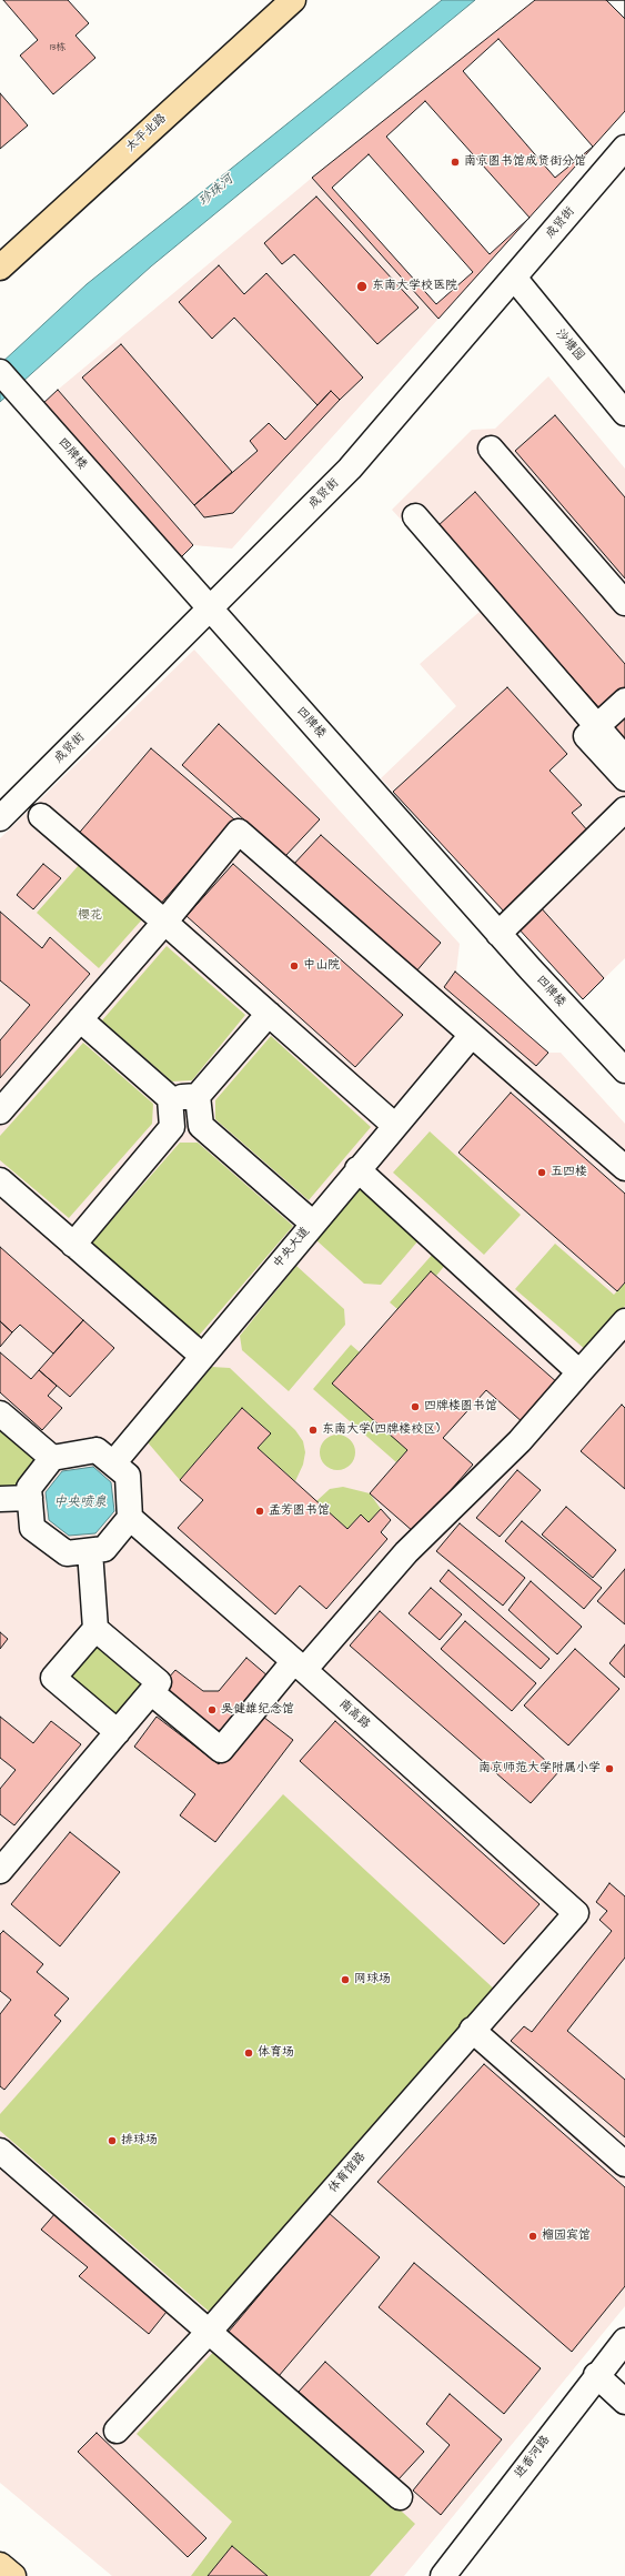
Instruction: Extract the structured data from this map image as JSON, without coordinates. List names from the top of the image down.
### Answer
{
  "streets": {
    "main road": ["太平北路"],
    "street": [
      "成贤街",
      "沙塘园",
      "四牌楼",
      "中央大道",
      "南高路",
      "体育馆路",
      "进香河路"
    ]
  },
  "crossings": [
    ["成贤街", "沙塘园"],
    ["成贤街", "四牌楼"],
    ["中央大道", "南高路"],
    ["南高路", "体育馆路"]
  ],
  "water": ["珍珠河", "中央喷泉"],
  "parks": ["樱花"],
  "places": [
    "南京图书馆成贤街分馆",
    "东南大学校医院",
    "中山院",
    "五四楼",
    "四牌楼图书馆",
    "东南大学(四牌楼校区)",
    "孟芳图书馆",
    "吴健雄纪念馆",
    "南京师范大学附属小学",
    "网球场",
    "体育场",
    "排球场",
    "榴园宾馆"
  ],
  "house_numbers": ["13栋"]
}
